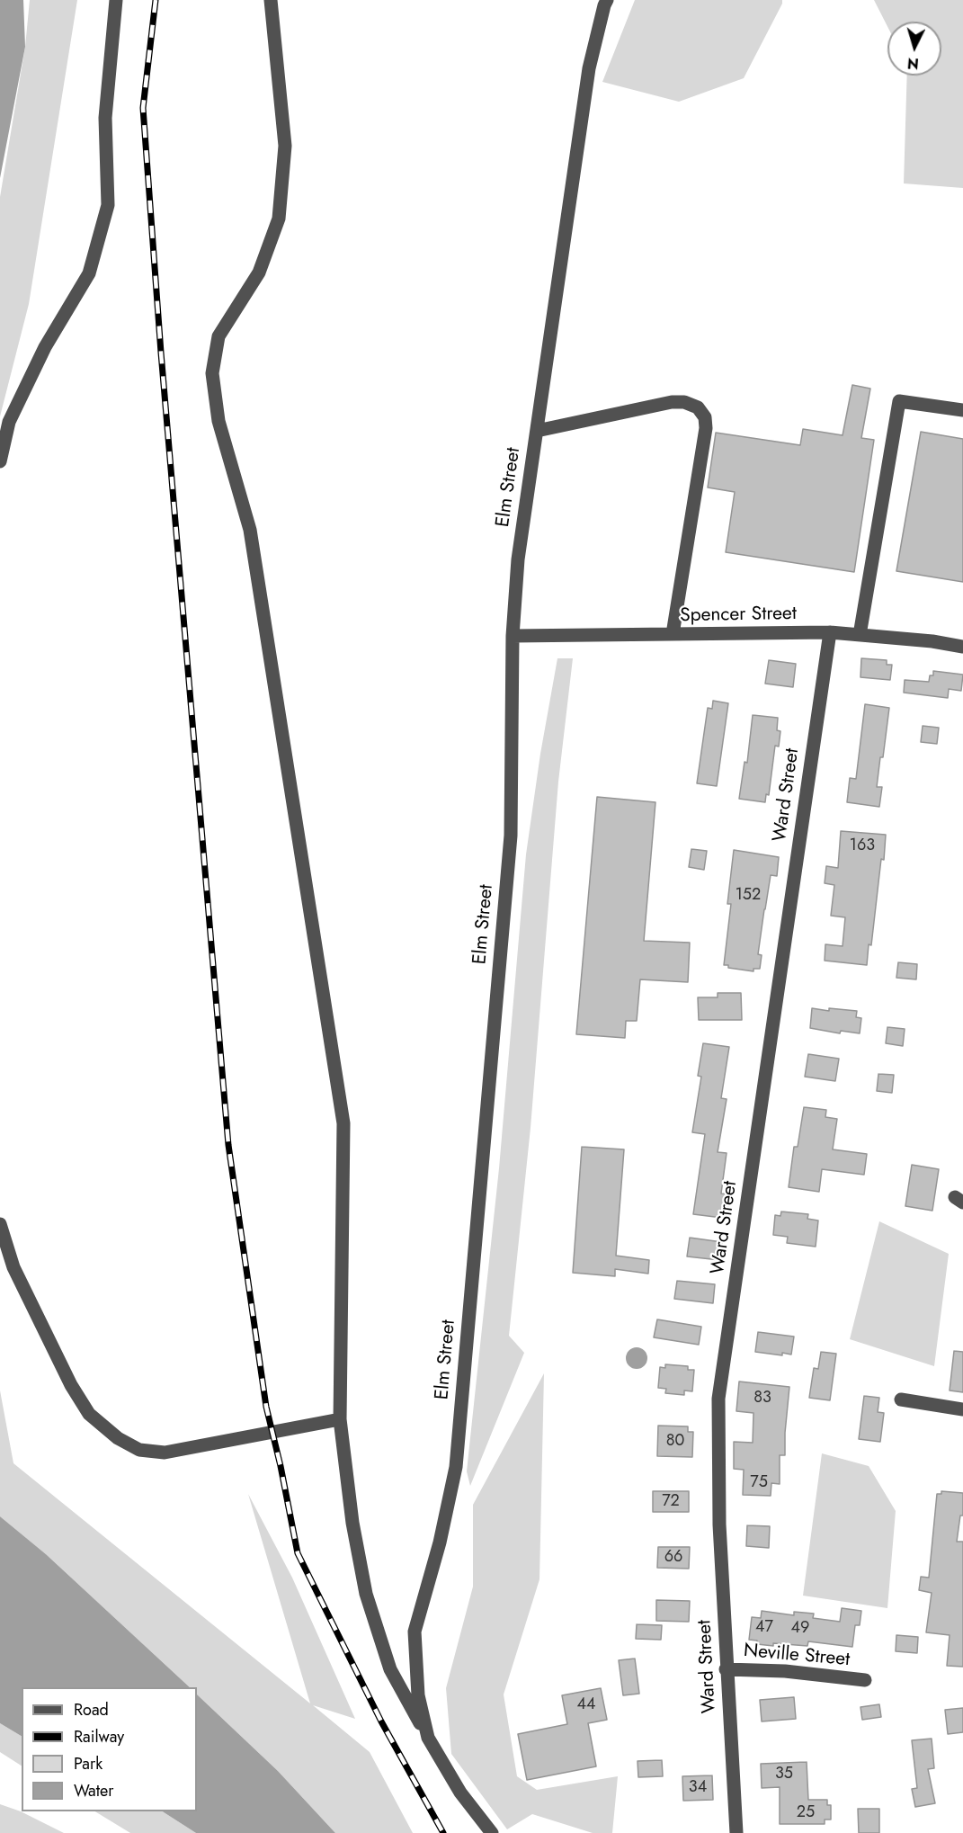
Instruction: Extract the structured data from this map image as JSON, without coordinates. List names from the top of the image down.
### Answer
{
  "streets": {
    "street": [
      "Elm Street",
      "Spencer Street",
      "Ward Street",
      "Neville Street"
    ]
  },
  "crossings": [
    ["Elm Street", "Spencer Street"],
    ["Spencer Street", "Ward Street"],
    ["Ward Street", "Neville Street"]
  ],
  "house_numbers": [
    "163",
    "152",
    "83",
    "80",
    "75",
    "72",
    "66",
    "47",
    "49",
    "44",
    "35",
    "34",
    "25"
  ],
  "legend": [
    "Road",
    "Railway",
    "Park",
    "Water"
  ],
  "north": "bottom"
}
